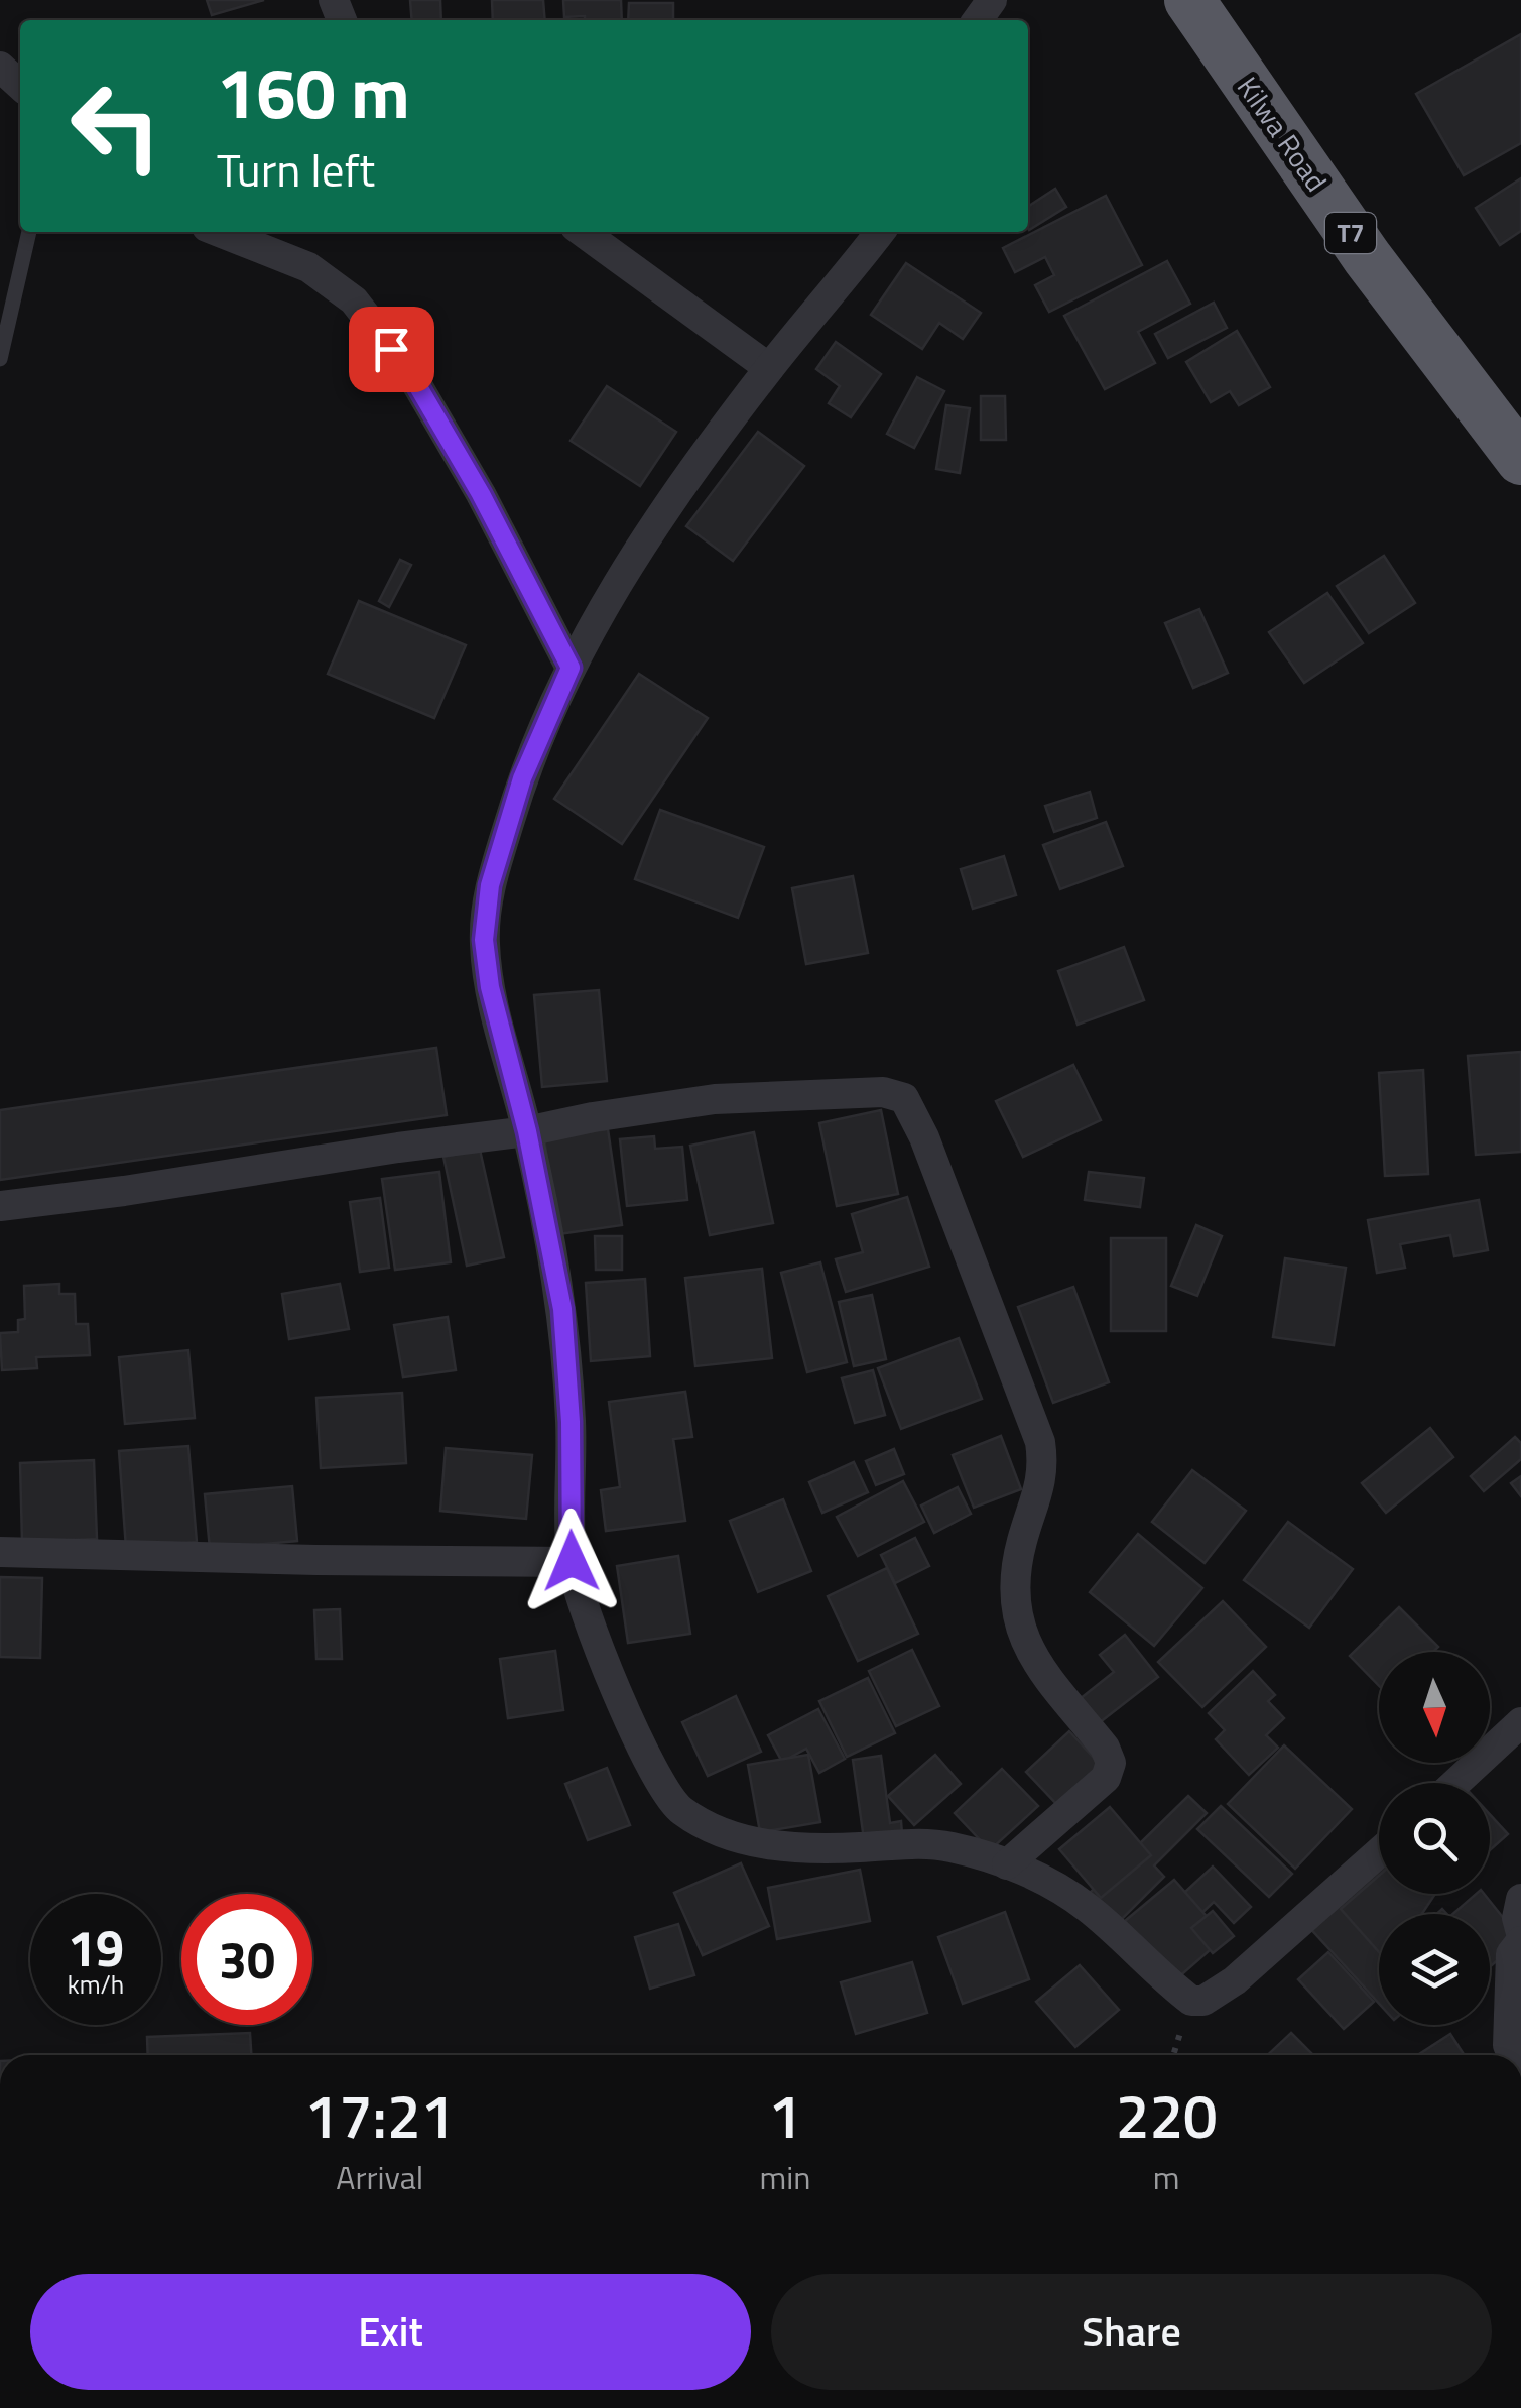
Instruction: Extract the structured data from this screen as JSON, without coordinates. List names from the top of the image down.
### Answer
{
  "streets": {
    "highway": ["Kilwa Road", "T7"]
  },
  "north": "bottom",
  "page": {
    "turn": ["160 m", "Turn left"],
    "speed": "19 km/h",
    "limit": "30",
    "eta": [
      "17:21",
      "Arrival",
      "1",
      "min",
      "220",
      "m"
    ],
    "buttons": ["Exit", "Share"]
  }
}
